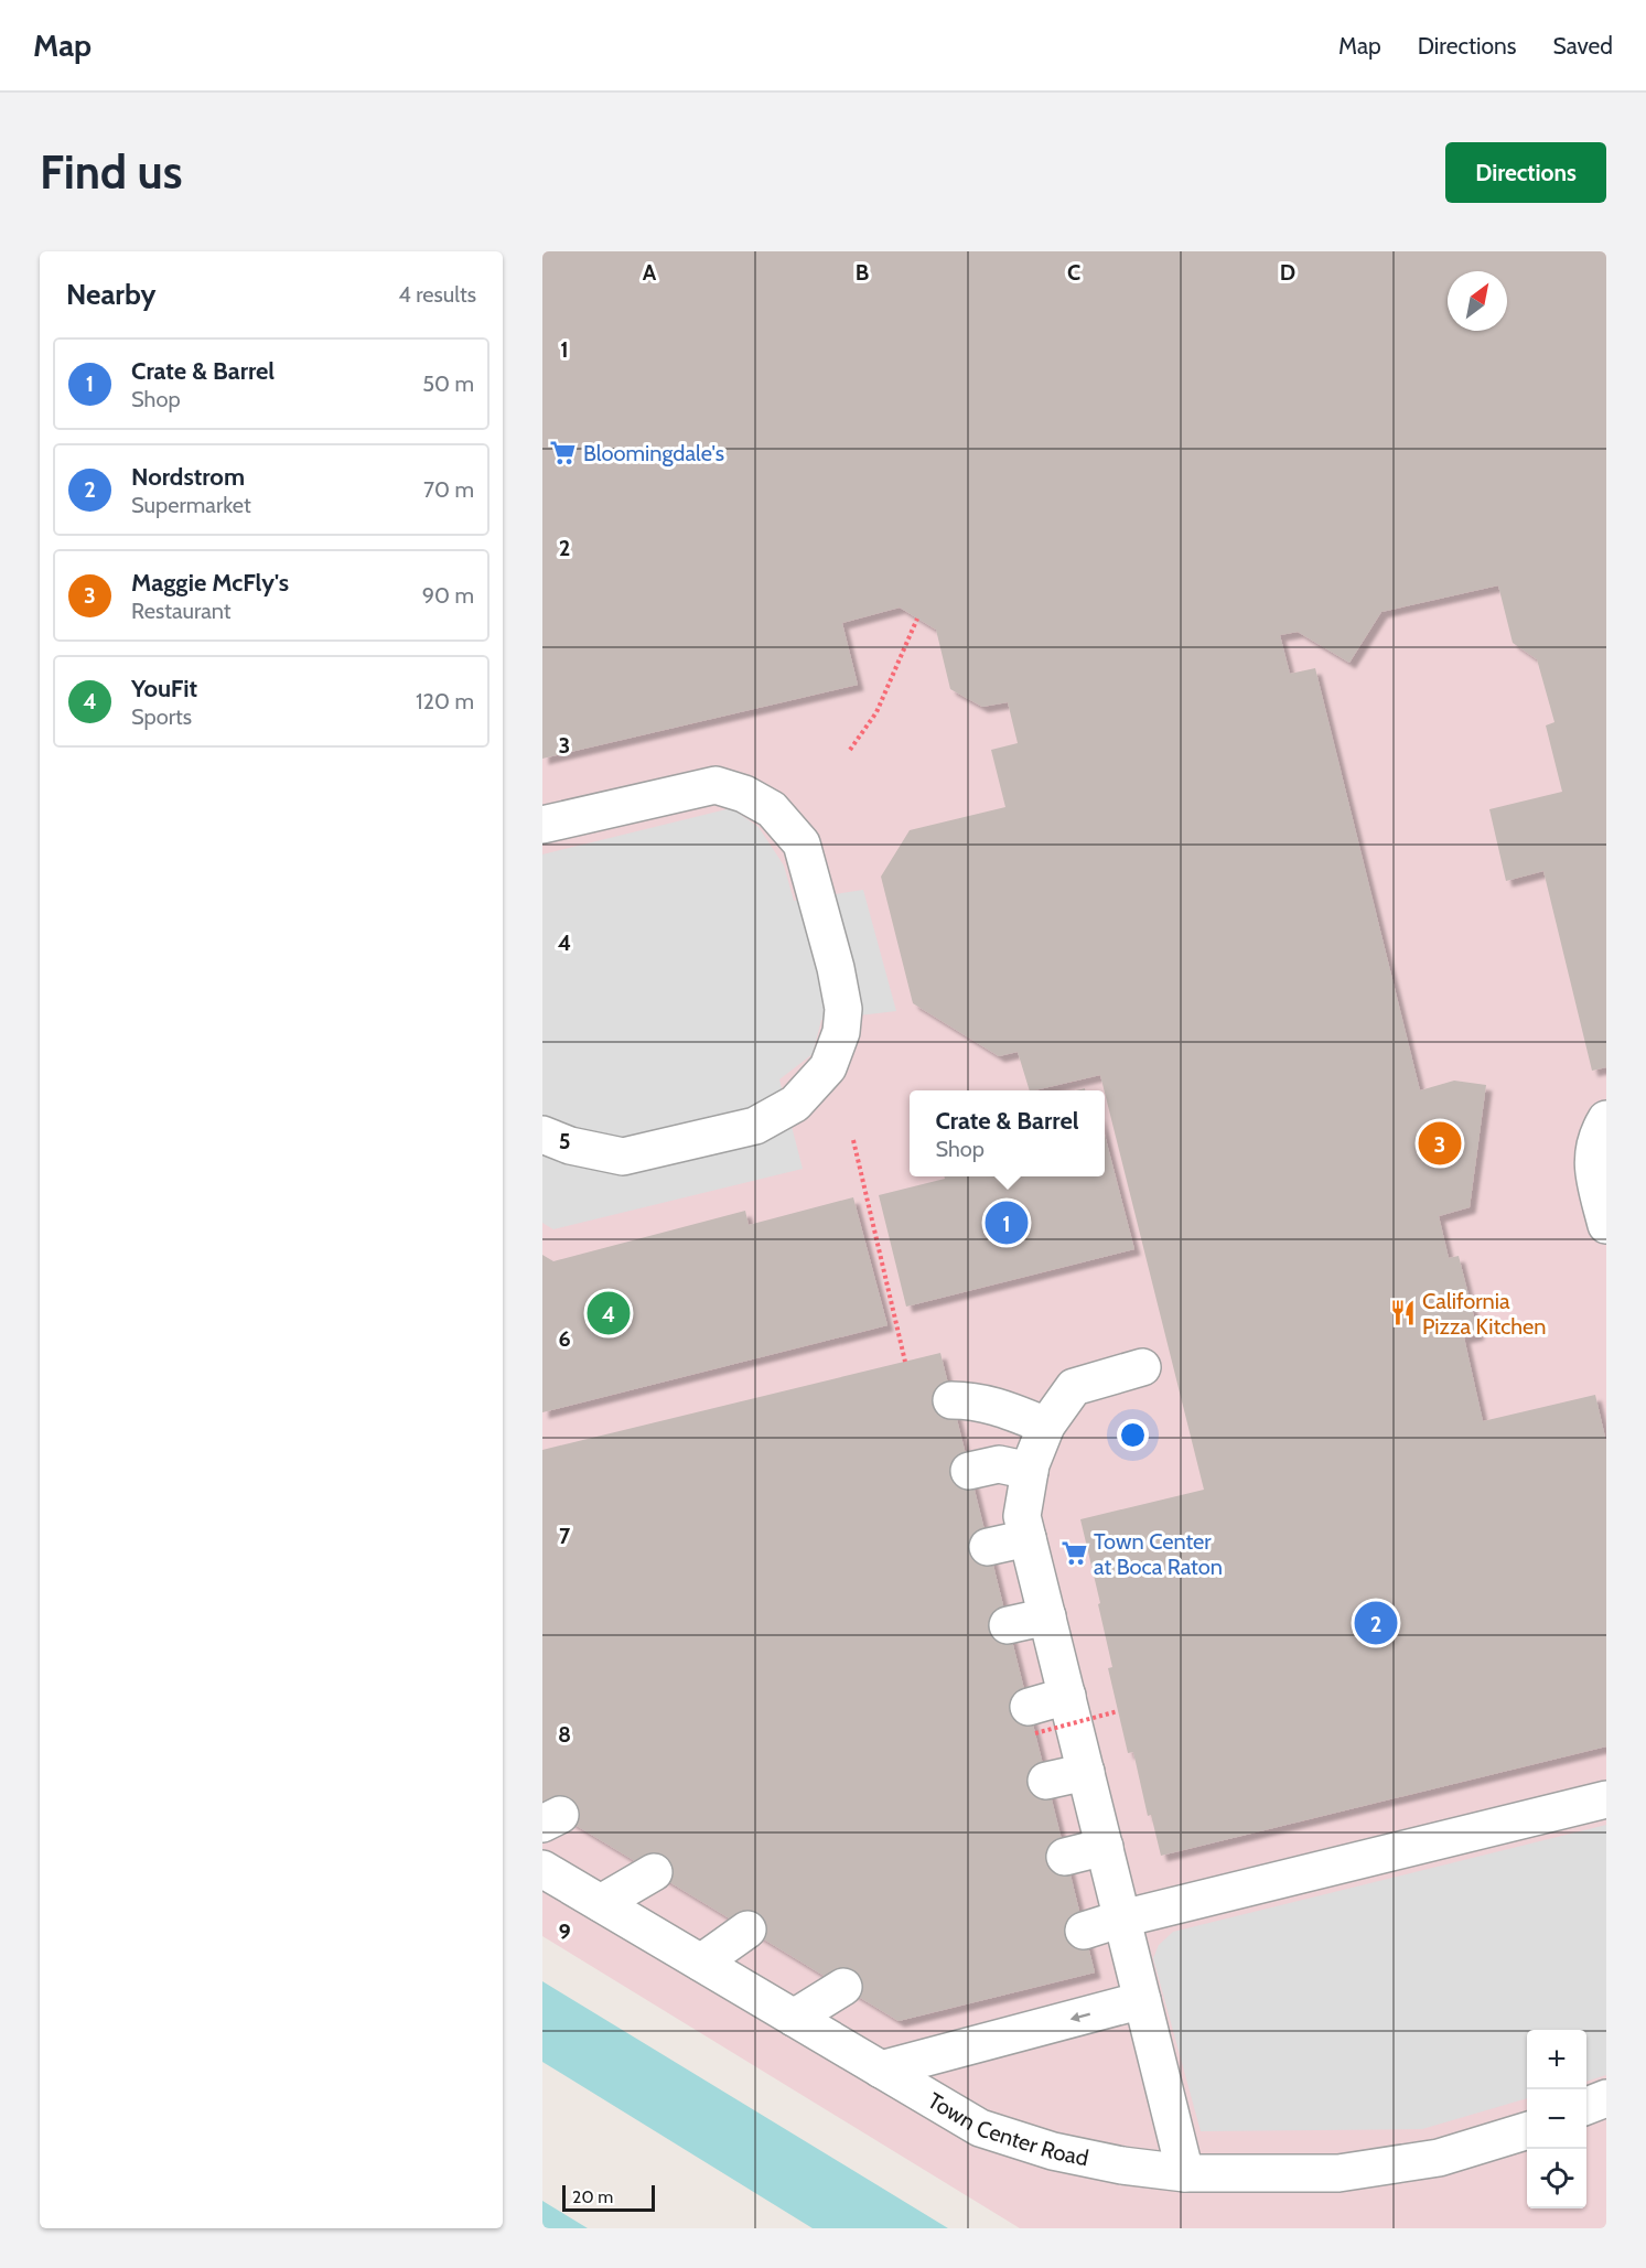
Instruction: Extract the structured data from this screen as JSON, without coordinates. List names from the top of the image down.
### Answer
{
  "streets": {
    "street": ["Town Center Road"]
  },
  "places": {
    "supermarket": ["Bloomingdale's", "Town Center at Boca Raton"],
    "restaurant": ["California Pizza Kitchen"]
  },
  "scale_bar": "20 m",
  "north": "top right",
  "page": {
    "header": "Map",
    "nav": ["Map", "Directions", "Saved"],
    "buttons": "Directions",
    "title": "Find us",
    "heading": ["Nearby", "4 results"],
    "list": [
      {
        "mark": "1",
        "name": "Crate & Barrel",
        "note": "Shop",
        "value": "50 m"
      },
      {
        "mark": "2",
        "name": "Nordstrom",
        "note": "Supermarket",
        "value": "70 m"
      },
      {
        "mark": "3",
        "name": "Maggie McFly's",
        "note": "Restaurant",
        "value": "90 m"
      },
      {
        "mark": "4",
        "name": "YouFit",
        "note": "Sports",
        "value": "120 m"
      }
    ],
    "popup": ["Crate & Barrel", "Shop"],
    "pins": [
      "3",
      "1",
      "4",
      "2"
    ],
    "map_buttons": ["+", "−"],
    "scale": "20 m"
  },
  "grid": {
    "columns": [
      "A",
      "B",
      "C",
      "D"
    ],
    "rows": [
      "1",
      "2",
      "3",
      "4",
      "5",
      "6",
      "7",
      "8",
      "9"
    ]
  }
}
